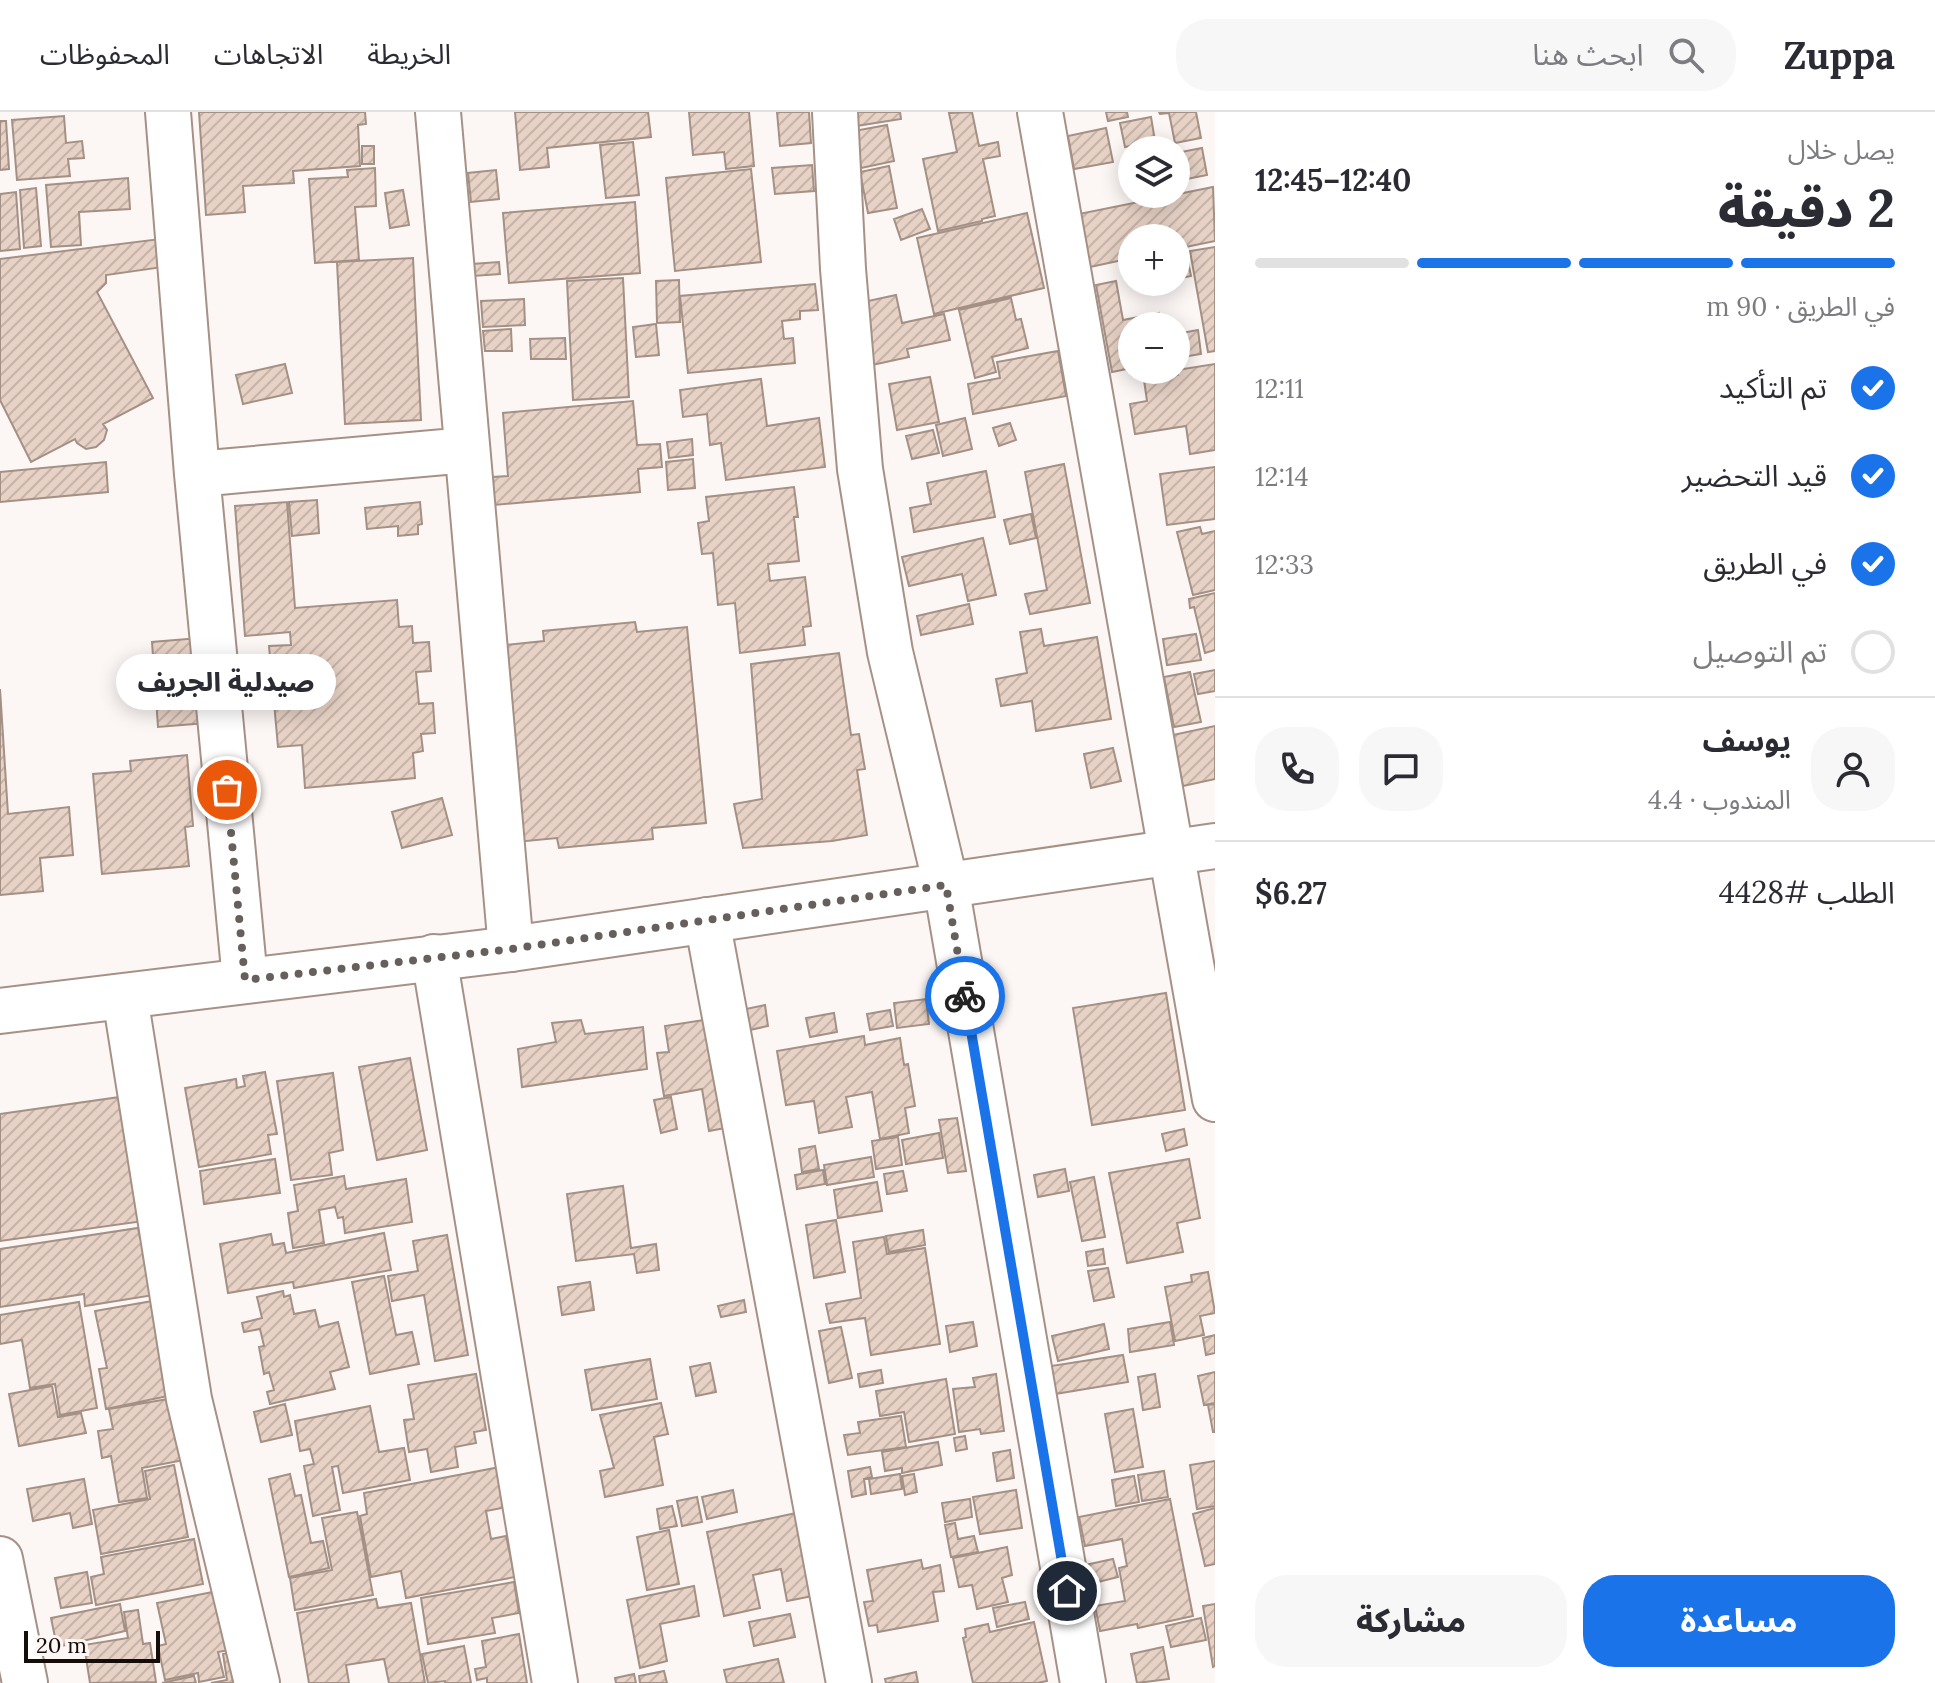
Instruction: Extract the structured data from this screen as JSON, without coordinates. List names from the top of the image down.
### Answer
{
  "places": ["صيدلية الجريف"],
  "scale_bar": "20 m",
  "page": {
    "header": "Zuppa",
    "search": "ابحث هنا",
    "nav": ["الخريطة", "الاتجاهات", "المحفوظات"],
    "heading": ["2 دقيقة", "يصل خلال", "12:40–12:45"],
    "panel": [
      "يوسف",
      "المندوب · 4.4",
      "الطلب #4428",
      "$6.27"
    ],
    "map_buttons": ["+", "−"],
    "bar": "في الطريق · 90 m",
    "list": [
      ["تم التأكيد", "12:11"],
      ["قيد التحضير", "12:14"],
      ["في الطريق", "12:33"],
      "تم التوصيل"
    ],
    "bubble": "صيدلية الجريف",
    "buttons": ["مساعدة", "مشاركة"],
    "scale": "20 m"
  }
}
